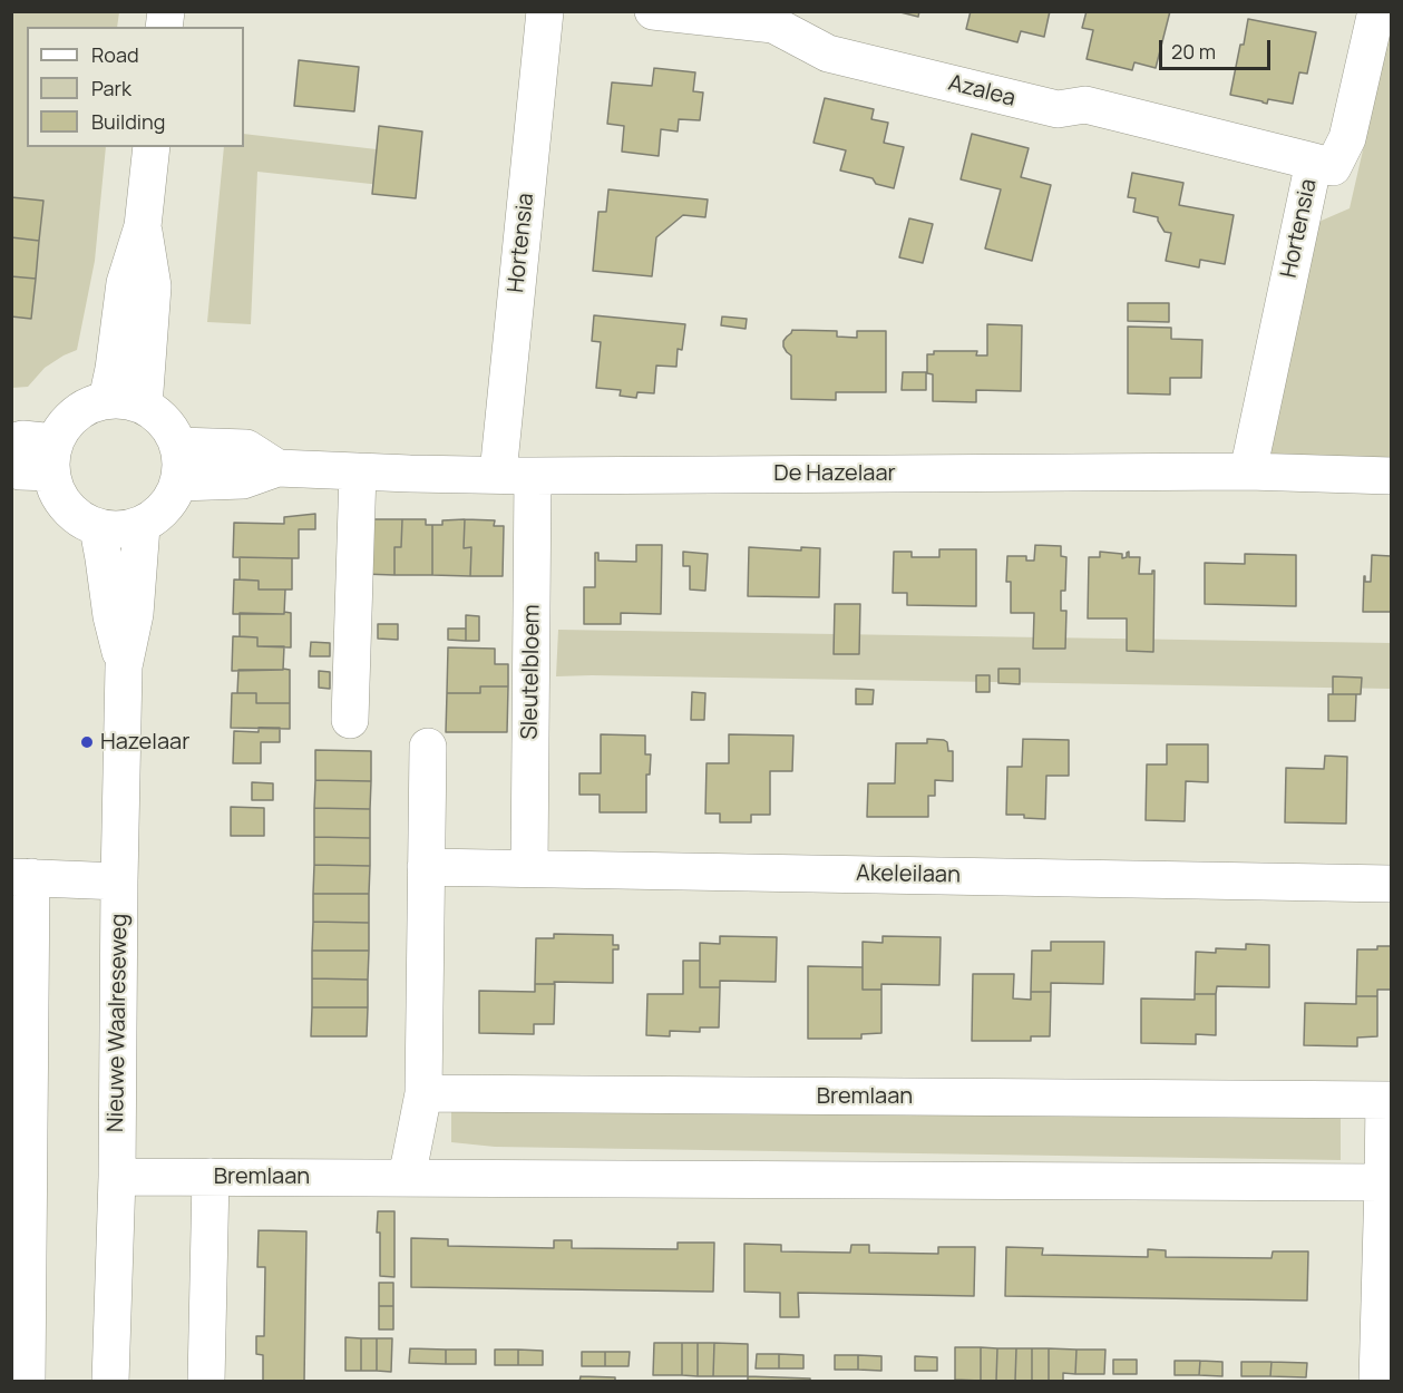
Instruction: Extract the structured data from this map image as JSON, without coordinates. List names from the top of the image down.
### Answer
{
  "streets": {
    "street": [
      "Azalea",
      "Hortensia",
      "De Hazelaar",
      "Sleutelbloem",
      "Akeleilaan",
      "Nieuwe Waalreseweg",
      "Bremlaan"
    ]
  },
  "crossings": [
    ["Azalea", "Hortensia"],
    ["Hortensia", "De Hazelaar"],
    ["Hortensia", "Sleutelbloem"],
    ["De Hazelaar", "Sleutelbloem"],
    ["De Hazelaar", "Nieuwe Waalreseweg"],
    ["Sleutelbloem", "Akeleilaan"],
    ["Nieuwe Waalreseweg", "Bremlaan"]
  ],
  "places": ["Hazelaar"],
  "legend": ["Road", "Park", "Building"],
  "scale_bar": "20 m"
}
